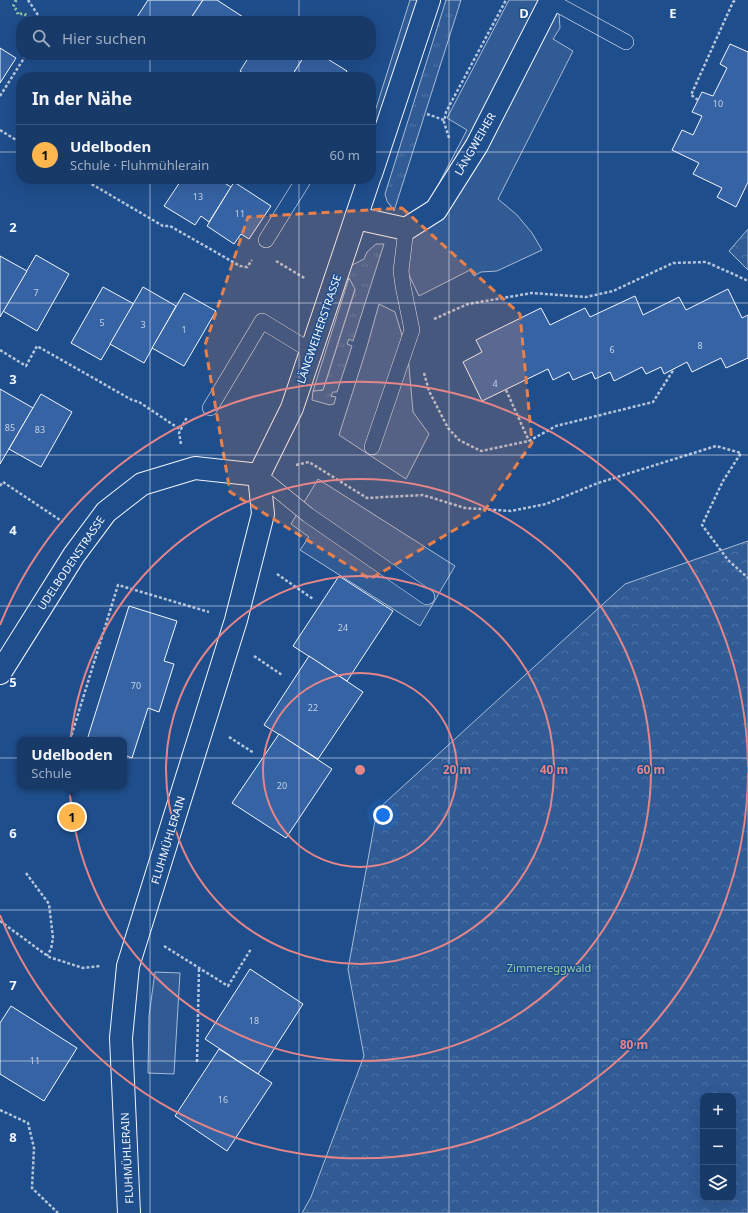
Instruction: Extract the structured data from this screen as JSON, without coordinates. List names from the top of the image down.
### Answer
{
  "streets": {
    "street": [
      "LÄNGWEIHER",
      "LÄNGWEIHERSTRASSE",
      "UDELBODENSTRASSE",
      "FLUHMÜHLERAIN"
    ]
  },
  "crossings": [
    ["LÄNGWEIHERSTRASSE", "UDELBODENSTRASSE"],
    ["LÄNGWEIHERSTRASSE", "FLUHMÜHLERAIN"],
    ["UDELBODENSTRASSE", "FLUHMÜHLERAIN"]
  ],
  "parks": ["Zimmereggwald"],
  "house_numbers": [
    "10",
    "13",
    "11",
    "7",
    "5",
    "3",
    "1",
    "8",
    "6",
    "4",
    "85",
    "83",
    "24",
    "70",
    "22",
    "20",
    "18",
    "11",
    "16"
  ],
  "page": {
    "search": "Hier suchen",
    "heading": "In der Nähe",
    "list": [
      {
        "mark": "1",
        "name": "Udelboden",
        "note": "Schule · Fluhmühlerain",
        "value": "60 m"
      }
    ],
    "popup": ["Udelboden", "Schule"],
    "pins": "1",
    "map_buttons": ["+", "−"]
  },
  "grid": {
    "columns": ["D", "E"],
    "rows": [
      "2",
      "3",
      "4",
      "5",
      "6",
      "7",
      "8"
    ]
  },
  "rings": [
    "20 m",
    "40 m",
    "60 m",
    "80 m"
  ]
}
